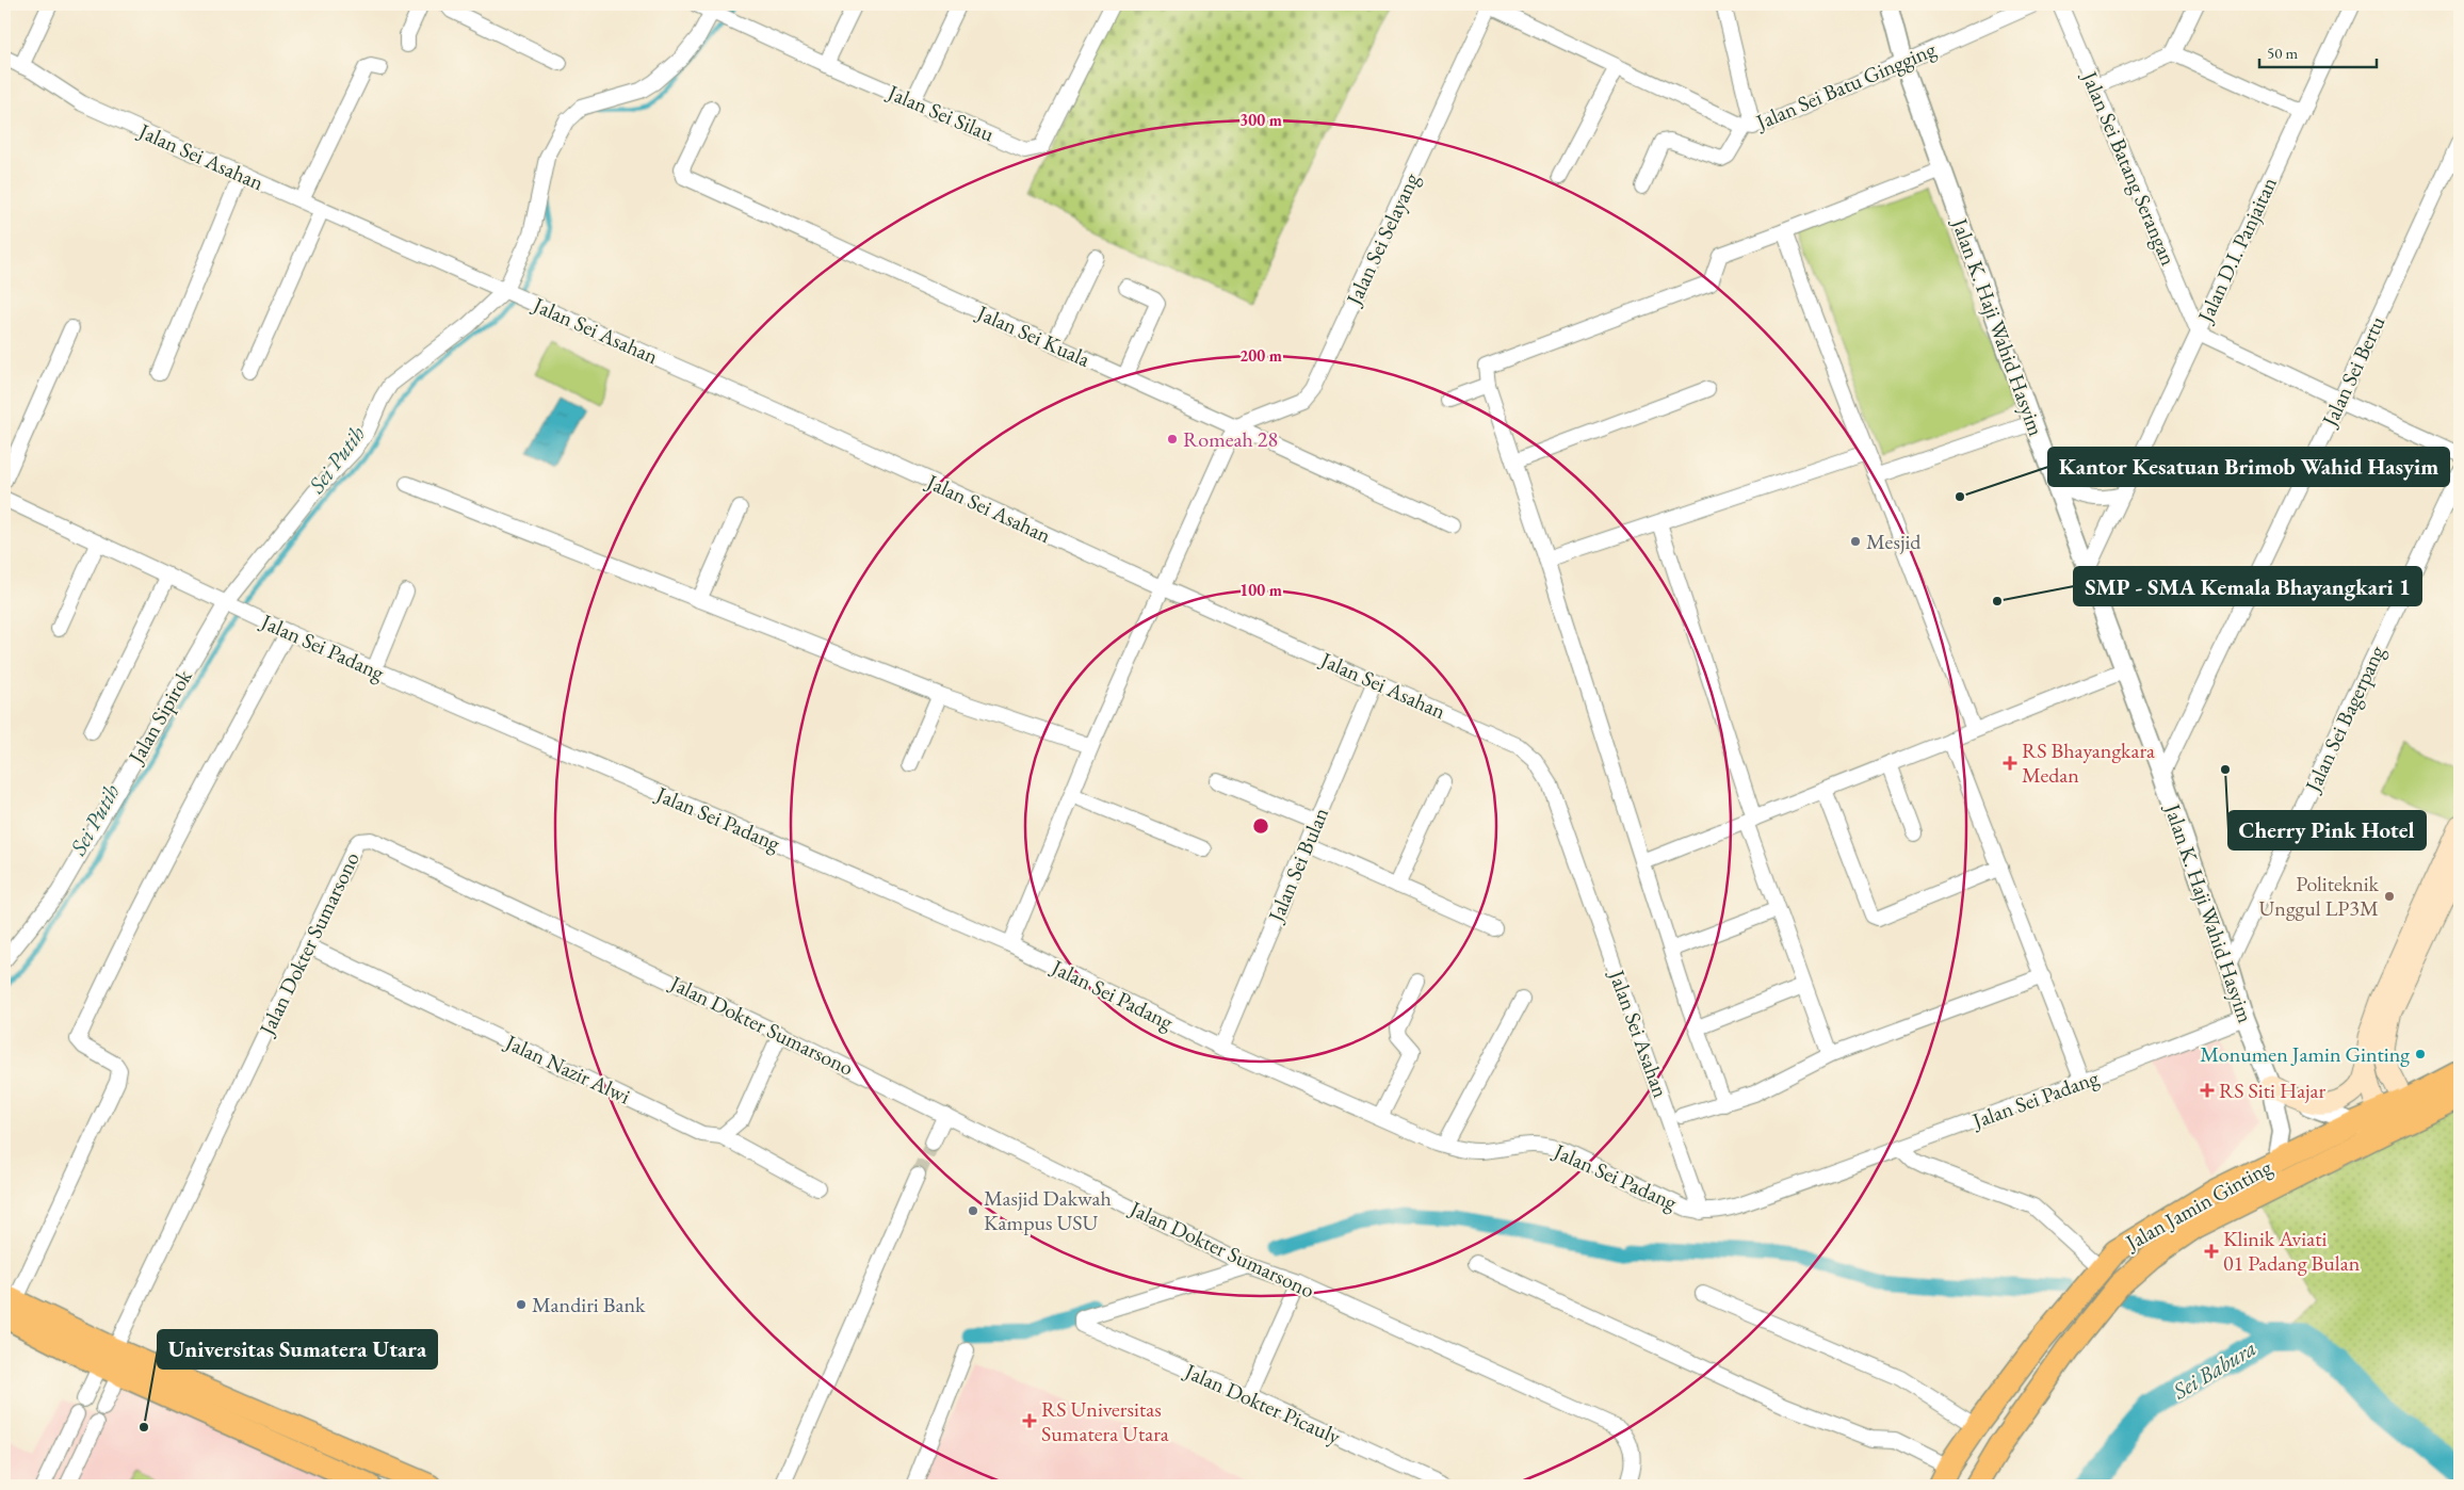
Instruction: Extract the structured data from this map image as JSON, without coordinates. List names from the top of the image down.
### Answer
{
  "streets": {
    "main road": ["Jalan Jamin Ginting"],
    "street": [
      "Jalan Sei Batu Gingging",
      "Jalan Sei Silau",
      "Jalan Sei Asahan",
      "Jalan Sei Batang Serangan",
      "Jalan Sei Selayang",
      "Jalan D.I. Panjaitan",
      "Jalan K. Haji Wahid Hasyim",
      "Jalan Sei Kuala",
      "Jalan Sei Bertu",
      "Jalan Sei Padang",
      "Jalan Sipirok",
      "Jalan Sei Bagerpang",
      "Jalan Sei Bulan",
      "Jalan Dokter Sumarsono",
      "Jalan Nazir Alwi",
      "Jalan Dokter Picauly"
    ]
  },
  "crossings": [
    ["Jalan Sei Batu Gingging", "Jalan Sei Selayang"],
    ["Jalan Sei Batu Gingging", "Jalan K. Haji Wahid Hasyim"],
    ["Jalan Sei Asahan", "Jalan Sei Padang"],
    ["Jalan Sei Asahan", "Jalan Sipirok"],
    ["Jalan Sei Asahan", "Jalan Sei Bulan"],
    ["Jalan Sei Batang Serangan", "Jalan D.I. Panjaitan"],
    ["Jalan Sei Selayang", "Jalan Sei Kuala"],
    ["Jalan D.I. Panjaitan", "Jalan K. Haji Wahid Hasyim"],
    ["Jalan K. Haji Wahid Hasyim", "Jalan Sei Bertu"],
    ["Jalan K. Haji Wahid Hasyim", "Jalan Sei Padang"],
    ["Jalan K. Haji Wahid Hasyim", "Jalan Sei Bagerpang"],
    ["Jalan K. Haji Wahid Hasyim", "Jalan Jamin Ginting"],
    ["Jalan Sei Padang", "Jalan Sipirok"],
    ["Jalan Sei Padang", "Jalan Sei Bulan"],
    ["Jalan Dokter Sumarsono", "Jalan Nazir Alwi"],
    ["Jalan Dokter Sumarsono", "Jalan Dokter Picauly"]
  ],
  "water": ["Sei Putih", "Sei Babura"],
  "places": {
    "other": [
      "Romeah 28",
      "Kantor Kesatuan Brimob Wahid Hasyim",
      "Mesjid",
      "SMP - SMA Kemala Bhayangkari 1",
      "Cherry Pink Hotel",
      "Politeknik Unggul LP3M",
      "Monumen Jamin Ginting",
      "Masjid Dakwah Kampus USU",
      "Mandiri Bank",
      "Universitas Sumatera Utara"
    ],
    "health": [
      "RS Bhayangkara Medan",
      "RS Siti Hajar",
      "Klinik Aviati 01 Padang Bulan",
      "RS Universitas Sumatera Utara"
    ]
  },
  "scale_bar": "50 m",
  "rings": ["300 m", "200 m", "100 m"]
}
